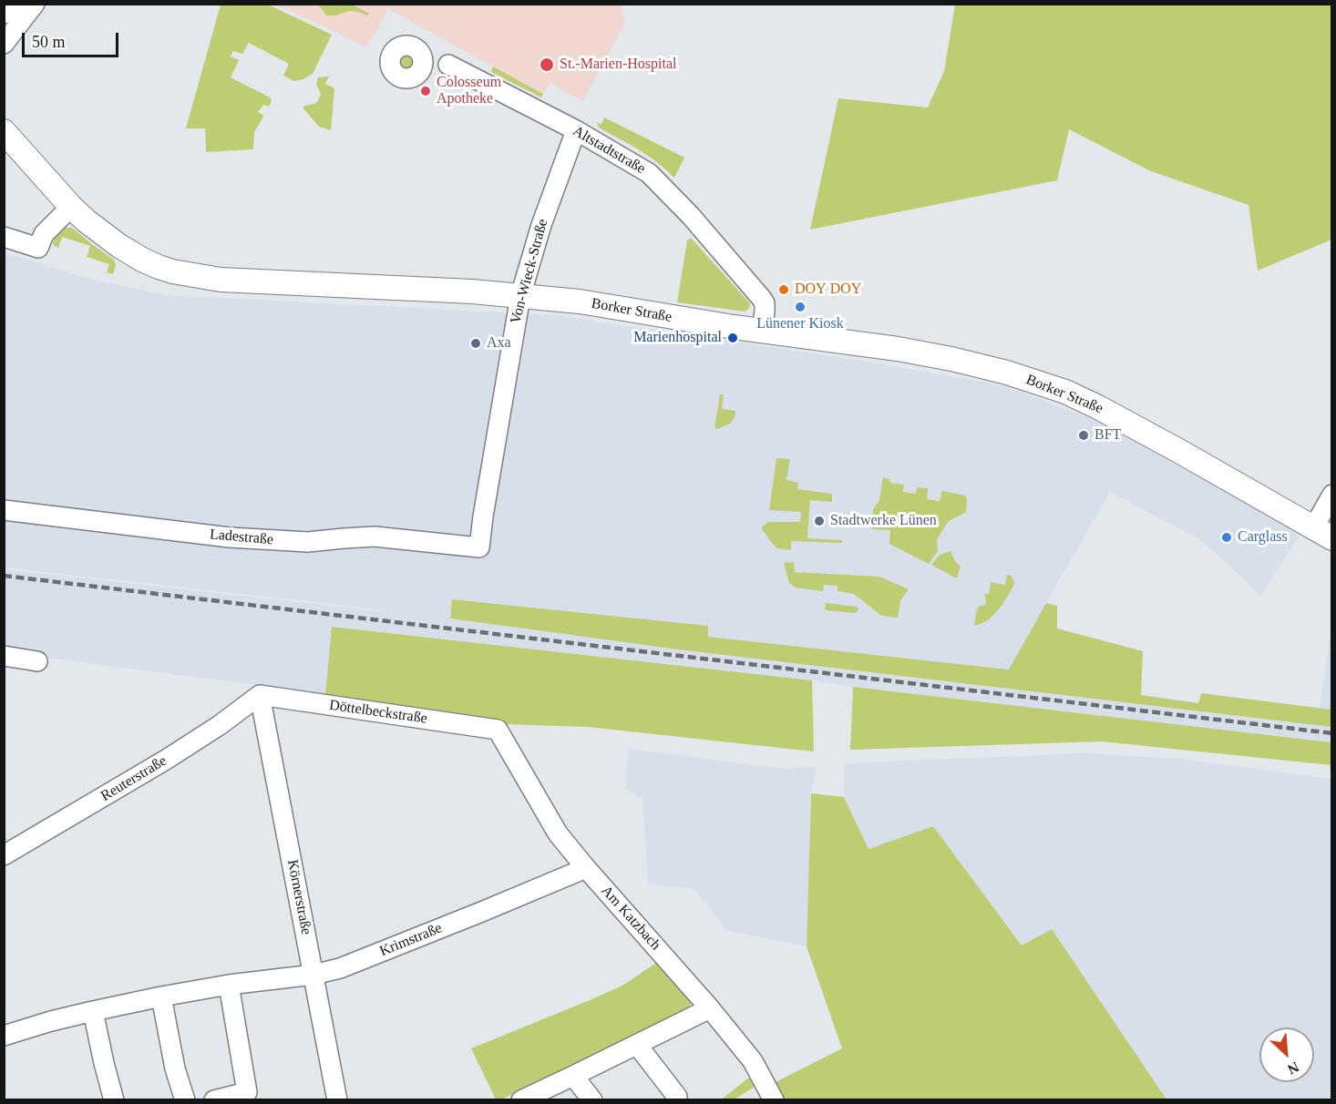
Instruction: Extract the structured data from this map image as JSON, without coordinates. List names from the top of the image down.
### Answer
{
  "streets": {
    "main road": ["Borker Straße"],
    "street": [
      "Altstadtstraße",
      "Von-Wieck-Straße",
      "Ladestraße",
      "Döttelbeckstraße",
      "Reuterstraße",
      "Körnerstraße",
      "Am Katzbach",
      "Krimstraße"
    ]
  },
  "crossings": [
    ["Altstadtstraße", "Von-Wieck-Straße"],
    ["Altstadtstraße", "Borker Straße"],
    ["Von-Wieck-Straße", "Borker Straße"],
    ["Von-Wieck-Straße", "Ladestraße"],
    ["Döttelbeckstraße", "Reuterstraße"],
    ["Döttelbeckstraße", "Körnerstraße"],
    ["Döttelbeckstraße", "Am Katzbach"],
    ["Reuterstraße", "Körnerstraße"],
    ["Körnerstraße", "Krimstraße"],
    ["Am Katzbach", "Krimstraße"]
  ],
  "places": [
    "St.-Marien-Hospital",
    "Colosseum Apotheke",
    "DOY DOY",
    "Lünener Kiosk",
    "Marienhospital",
    "Axa",
    "BFT",
    "Stadtwerke Lünen",
    "Carglass"
  ],
  "scale_bar": "50 m",
  "north": "bottom right"
}
